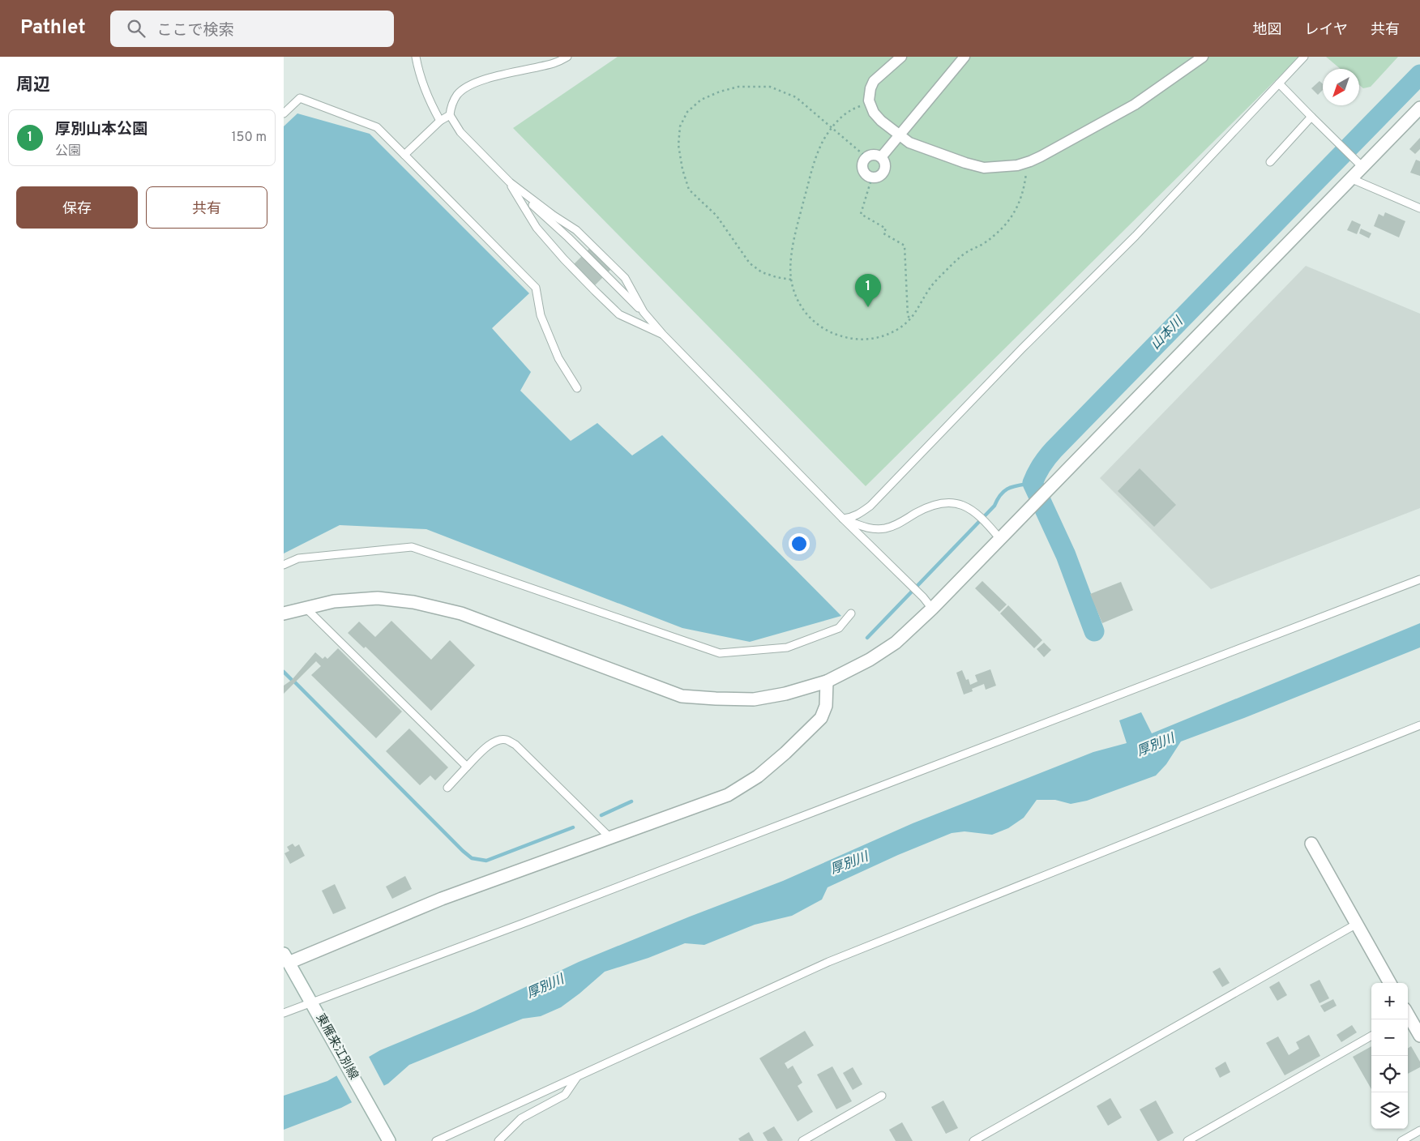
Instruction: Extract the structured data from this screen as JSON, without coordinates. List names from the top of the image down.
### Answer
{
  "streets": {
    "street": ["東雁来江別線"]
  },
  "water": ["山本川", "厚別川"],
  "north": "bottom left",
  "page": {
    "header": "Pathlet",
    "search": "ここで検索",
    "nav": ["地図", "レイヤ", "共有"],
    "heading": "周辺",
    "list": [
      {
        "mark": "1",
        "name": "厚別山本公園",
        "note": "公園",
        "value": "150 m"
      }
    ],
    "buttons": ["保存", "共有"],
    "pins": "1",
    "map_buttons": ["+", "−"]
  }
}
